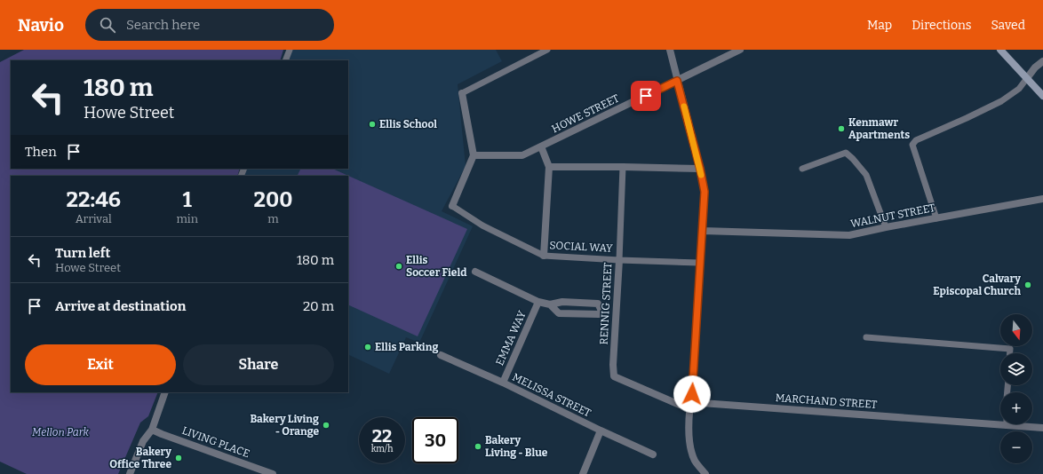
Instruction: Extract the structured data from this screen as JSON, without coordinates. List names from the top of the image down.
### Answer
{
  "streets": {
    "street": [
      "HOWE STREET",
      "WALNUT STREET",
      "RENNIG STREET",
      "EMMA WAY",
      "MELISSA STREET",
      "MARCHAND STREET",
      "LIVING PLACE"
    ],
    "lane": ["SOCIAL WAY"]
  },
  "crossings": [
    ["SOCIAL WAY", "RENNIG STREET"],
    ["RENNIG STREET", "MARCHAND STREET"],
    ["EMMA WAY", "MELISSA STREET"]
  ],
  "parks": ["Mellon Park"],
  "places": [
    "Ellis School",
    "Kenmawr Apartments",
    "Ellis Soccer Field",
    "Calvary Episcopal Church",
    "Ellis Parking",
    "Bakery Living - Orange",
    "Bakery Living - Blue",
    "Bakery Office Three"
  ],
  "north": "bottom",
  "page": {
    "header": "Navio",
    "search": "Search here",
    "nav": ["Map", "Directions", "Saved"],
    "turn": ["180 m", "Howe Street"],
    "then": "Then",
    "eta": [
      "22:46",
      "Arrival",
      "1",
      "min",
      "200",
      "m"
    ],
    "list": [
      {
        "name": "Turn left",
        "note": "Howe Street",
        "value": "180 m"
      },
      {
        "name": "Arrive at destination",
        "value": "20 m"
      }
    ],
    "map_buttons": ["+", "−"],
    "buttons": ["Exit", "Share"],
    "speed": "22 km/h",
    "limit": "30"
  }
}
